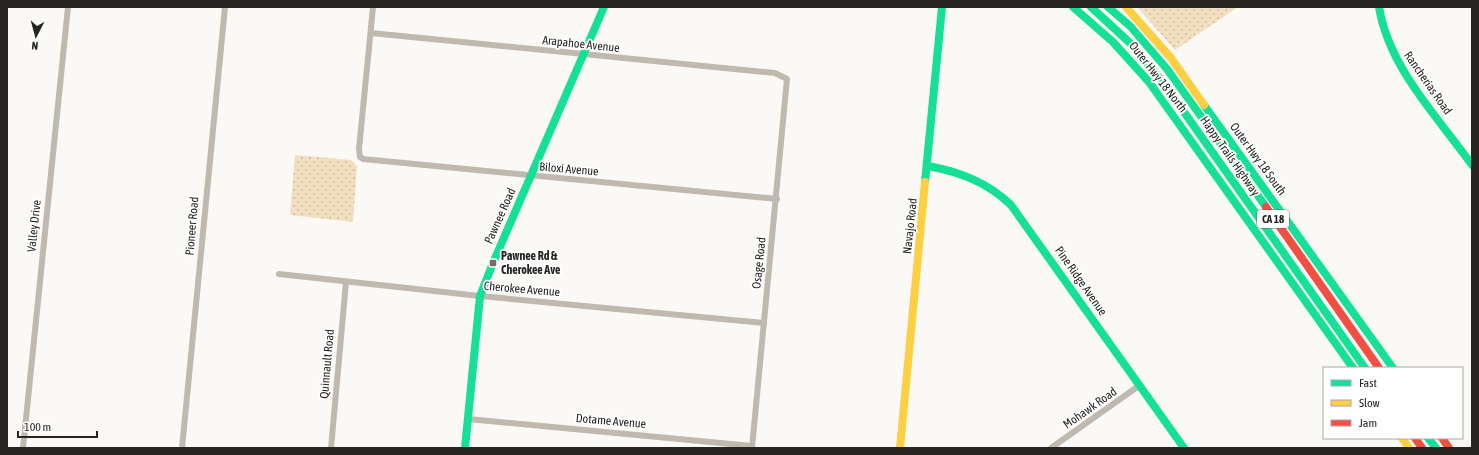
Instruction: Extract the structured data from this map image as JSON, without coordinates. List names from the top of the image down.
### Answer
{
  "streets": {
    "street": [
      "Arapahoe Avenue",
      "Outer Hwy 18 North",
      "Rancherias Road",
      "Happy Trails Highway",
      "Outer Hwy 18 South",
      "Biloxi Avenue",
      "Pawnee Road",
      "CA 18",
      "Valley Drive",
      "Pioneer Road",
      "Navajo Road",
      "Osage Road",
      "Pine Ridge Avenue",
      "Cherokee Avenue",
      "Quinnault Road",
      "Mohawk Road",
      "Dotame Avenue"
    ]
  },
  "crossings": [
    ["Arapahoe Avenue", "Biloxi Avenue"],
    ["Arapahoe Avenue", "Pawnee Road"],
    ["Arapahoe Avenue", "Osage Road"],
    ["Biloxi Avenue", "Pawnee Road"],
    ["Biloxi Avenue", "Osage Road"],
    ["Pawnee Road", "Cherokee Avenue"],
    ["Pawnee Road", "Dotame Avenue"],
    ["Navajo Road", "Pine Ridge Avenue"],
    ["Osage Road", "Cherokee Avenue"],
    ["Osage Road", "Dotame Avenue"],
    ["Pine Ridge Avenue", "Mohawk Road"],
    ["Cherokee Avenue", "Quinnault Road"]
  ],
  "places": {
    "transit": ["Pawnee Rd & Cherokee Ave"]
  },
  "legend": ["Fast", "Slow", "Jam"],
  "scale_bar": "100 m",
  "north": "bottom"
}
